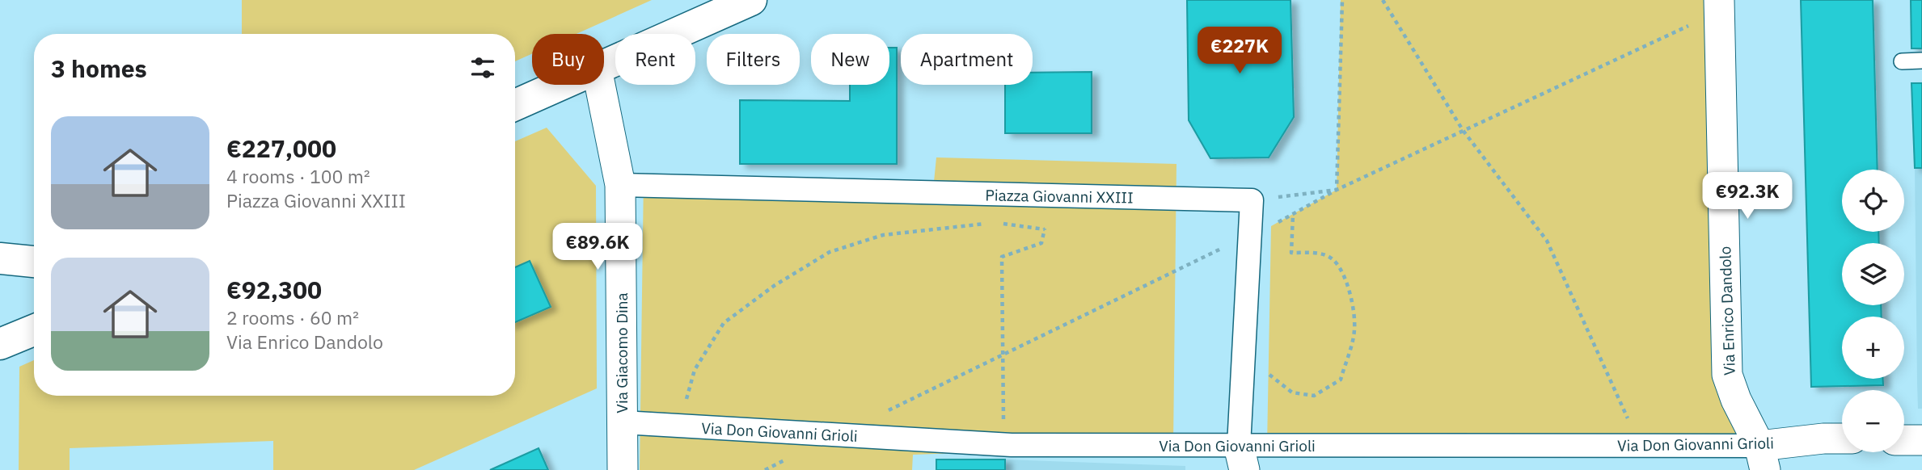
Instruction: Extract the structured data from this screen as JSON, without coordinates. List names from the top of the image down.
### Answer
{
  "streets": {
    "street": [
      "Piazza Giovanni XXIII",
      "Via Enrico Dandolo",
      "Via Giacomo Dina",
      "Via Don Giovanni Grioli"
    ]
  },
  "crossings": [
    ["Piazza Giovanni XXIII", "Via Giacomo Dina"],
    ["Via Enrico Dandolo", "Via Don Giovanni Grioli"],
    ["Via Giacomo Dina", "Via Don Giovanni Grioli"]
  ],
  "page": {
    "price": ["€227K", "€92.3K", "€89.6K"],
    "chip": [
      "Buy",
      "Rent",
      "Filters",
      "New",
      "Apartment"
    ],
    "heading": "3 homes",
    "list": [
      {
        "name": "€227,000",
        "note": "4 rooms · 100 m² · Piazza Giovanni XXIII"
      },
      {
        "name": "€92,300",
        "note": "2 rooms · 60 m² · Via Enrico Dandolo"
      }
    ],
    "map_buttons": ["+", "−"]
  }
}
